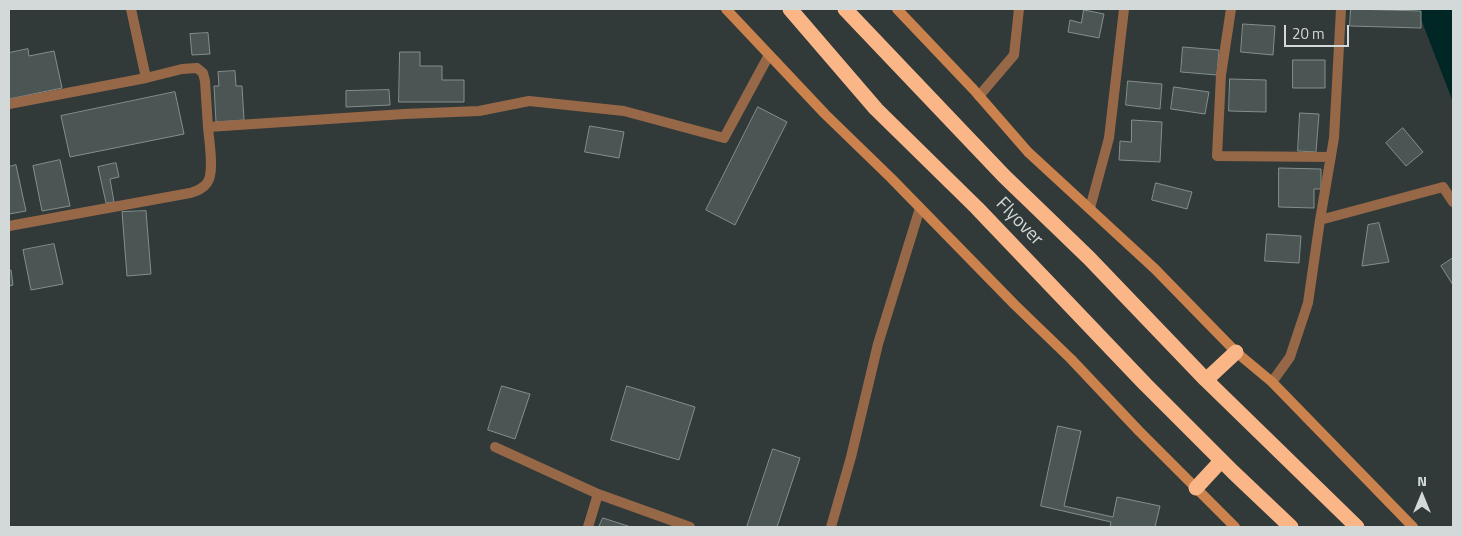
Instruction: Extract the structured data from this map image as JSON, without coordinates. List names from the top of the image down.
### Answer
{
  "streets": {
    "highway": ["Flyover"]
  },
  "scale_bar": "20 m",
  "north": "top"
}
